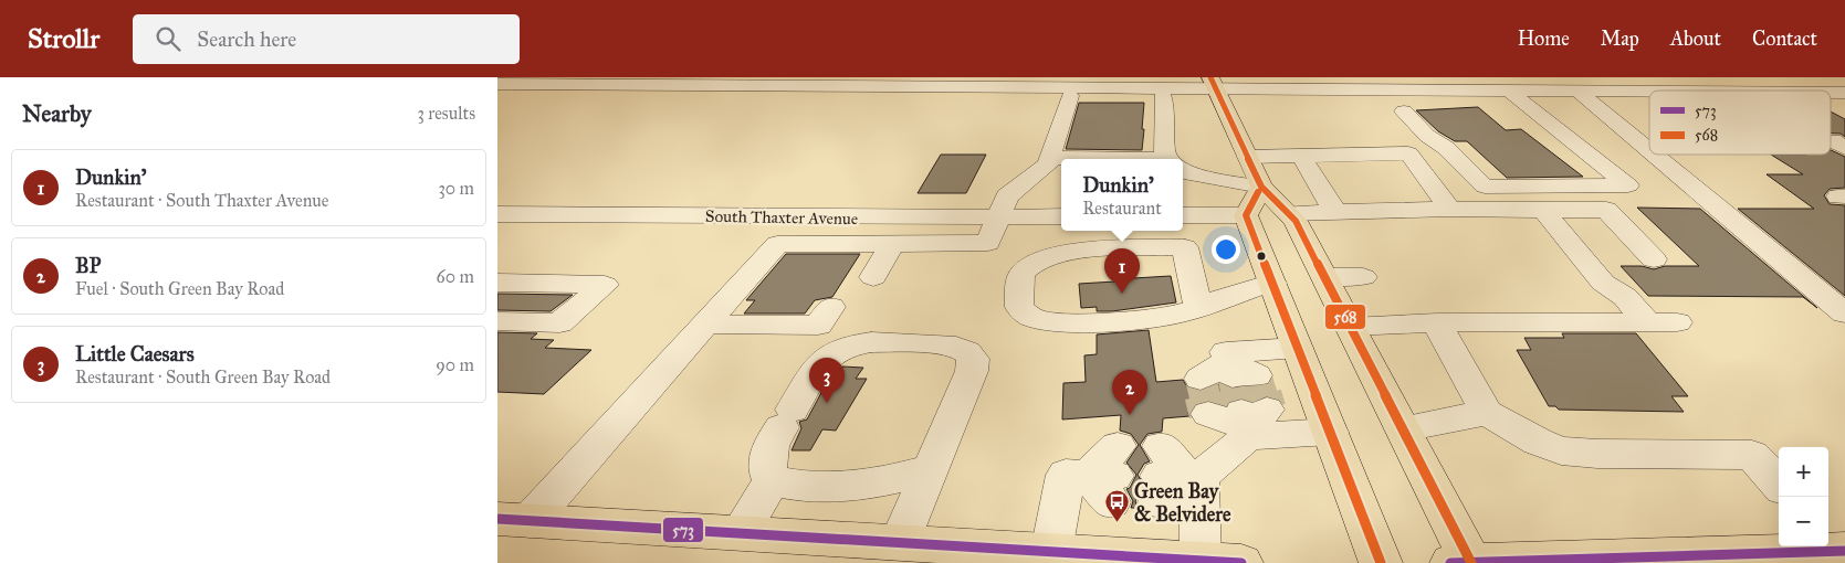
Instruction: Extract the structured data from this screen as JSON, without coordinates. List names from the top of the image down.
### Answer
{
  "streets": {
    "street": ["South Thaxter Avenue"]
  },
  "places": {
    "bus stop": ["Green Bay & Belvidere"]
  },
  "lines": ["transit line 568", "transit line 573"],
  "legend": ["573", "568"],
  "page": {
    "header": "Strollr",
    "search": "Search here",
    "nav": [
      "Home",
      "Map",
      "About",
      "Contact"
    ],
    "heading": ["Nearby", "3 results"],
    "list": [
      {
        "mark": "1",
        "name": "Dunkin'",
        "note": "Restaurant · South Thaxter Avenue",
        "value": "30 m"
      },
      {
        "mark": "2",
        "name": "BP",
        "note": "Fuel · South Green Bay Road",
        "value": "60 m"
      },
      {
        "mark": "3",
        "name": "Little Caesars",
        "note": "Restaurant · South Green Bay Road",
        "value": "90 m"
      }
    ],
    "popup": ["Dunkin'", "Restaurant"],
    "pins": ["1", "3", "2"],
    "map_buttons": ["+", "−"]
  }
}
